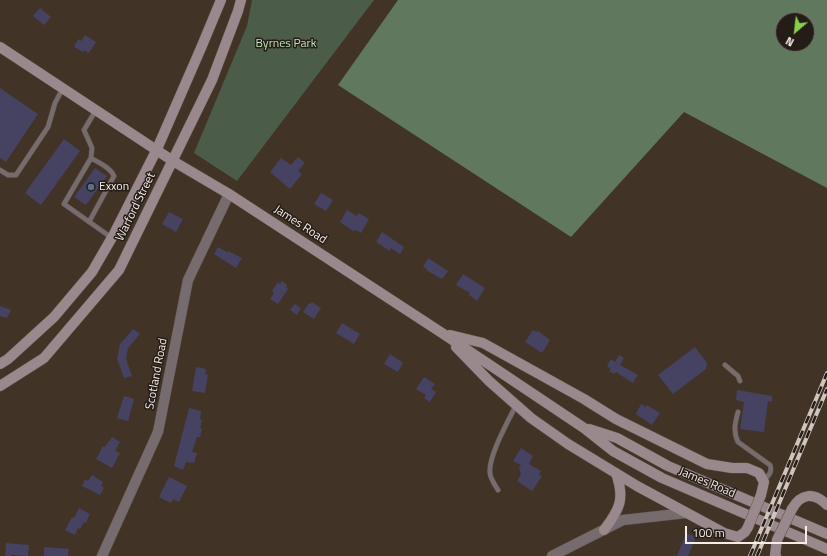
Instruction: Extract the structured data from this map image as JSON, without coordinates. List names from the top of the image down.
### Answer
{
  "streets": {
    "main road": ["Warford Street", "James Road"],
    "street": ["Scotland Road"]
  },
  "crossings": [
    ["Warford Street", "James Road"],
    ["James Road", "Scotland Road"]
  ],
  "parks": ["Byrnes Park"],
  "places": ["Exxon"],
  "scale_bar": "100 m",
  "north": "bottom left"
}
